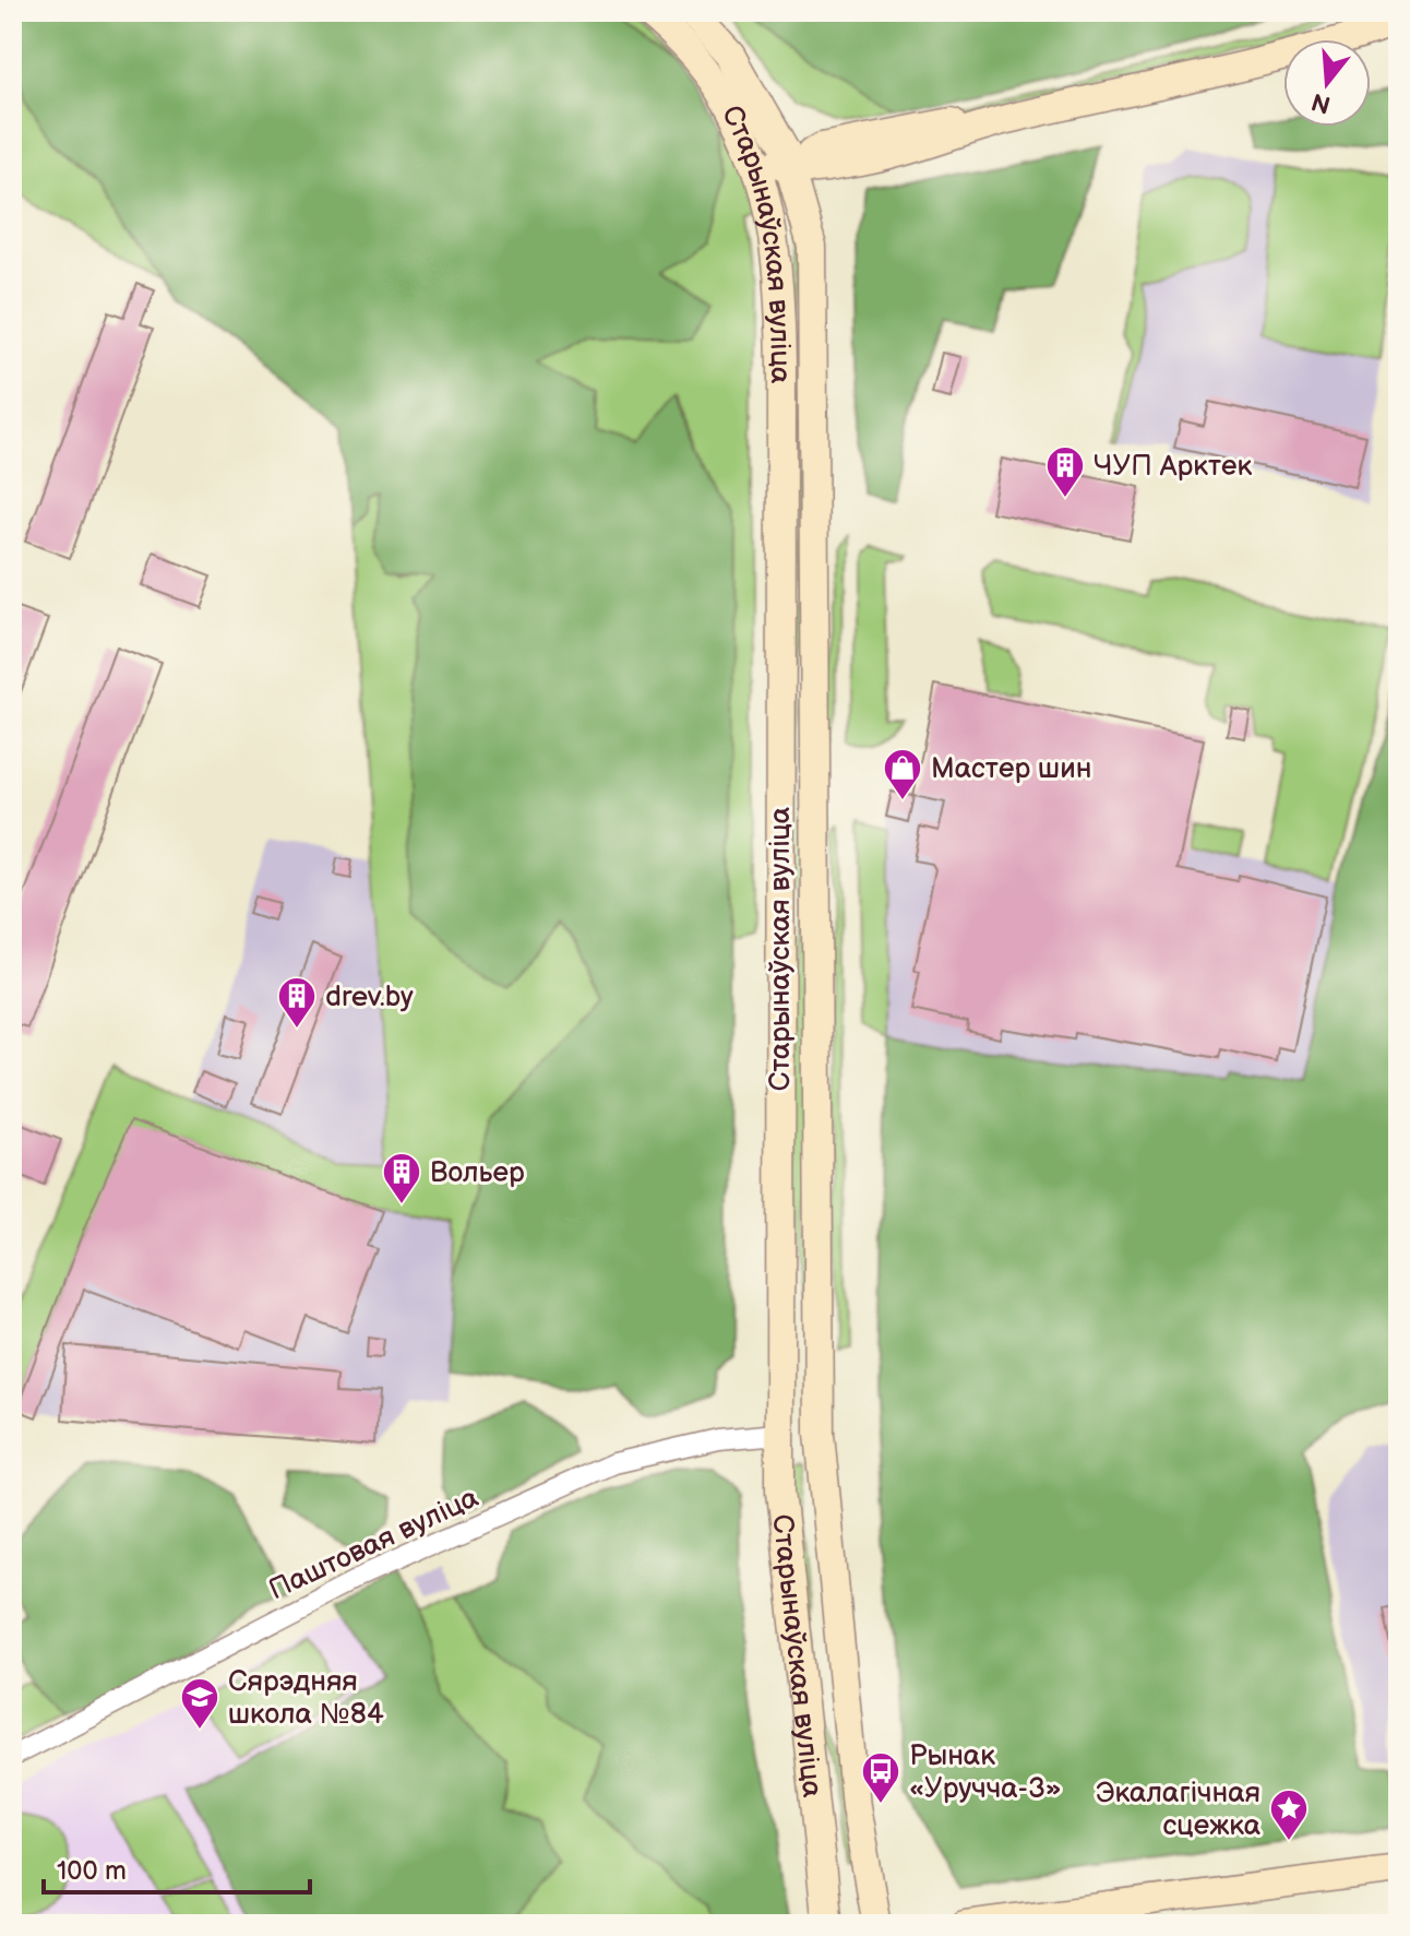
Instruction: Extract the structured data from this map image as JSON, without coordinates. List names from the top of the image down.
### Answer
{
  "streets": {
    "main road": ["Старынаўская вуліца"],
    "street": ["Паштовая вуліца"]
  },
  "crossings": [
    ["Старынаўская вуліца", "Паштовая вуліца"]
  ],
  "places": {
    "building": ["ЧУП Арктек", "drev.by", "Вольер"],
    "shop": ["Мастер шин"],
    "school or university": ["Сярэдняя школа №84"],
    "bus stop": ["Рынак «Уручча-3»"],
    "place": ["Экалагічная сцежка"]
  },
  "scale_bar": "100 m",
  "north": "bottom"
}
